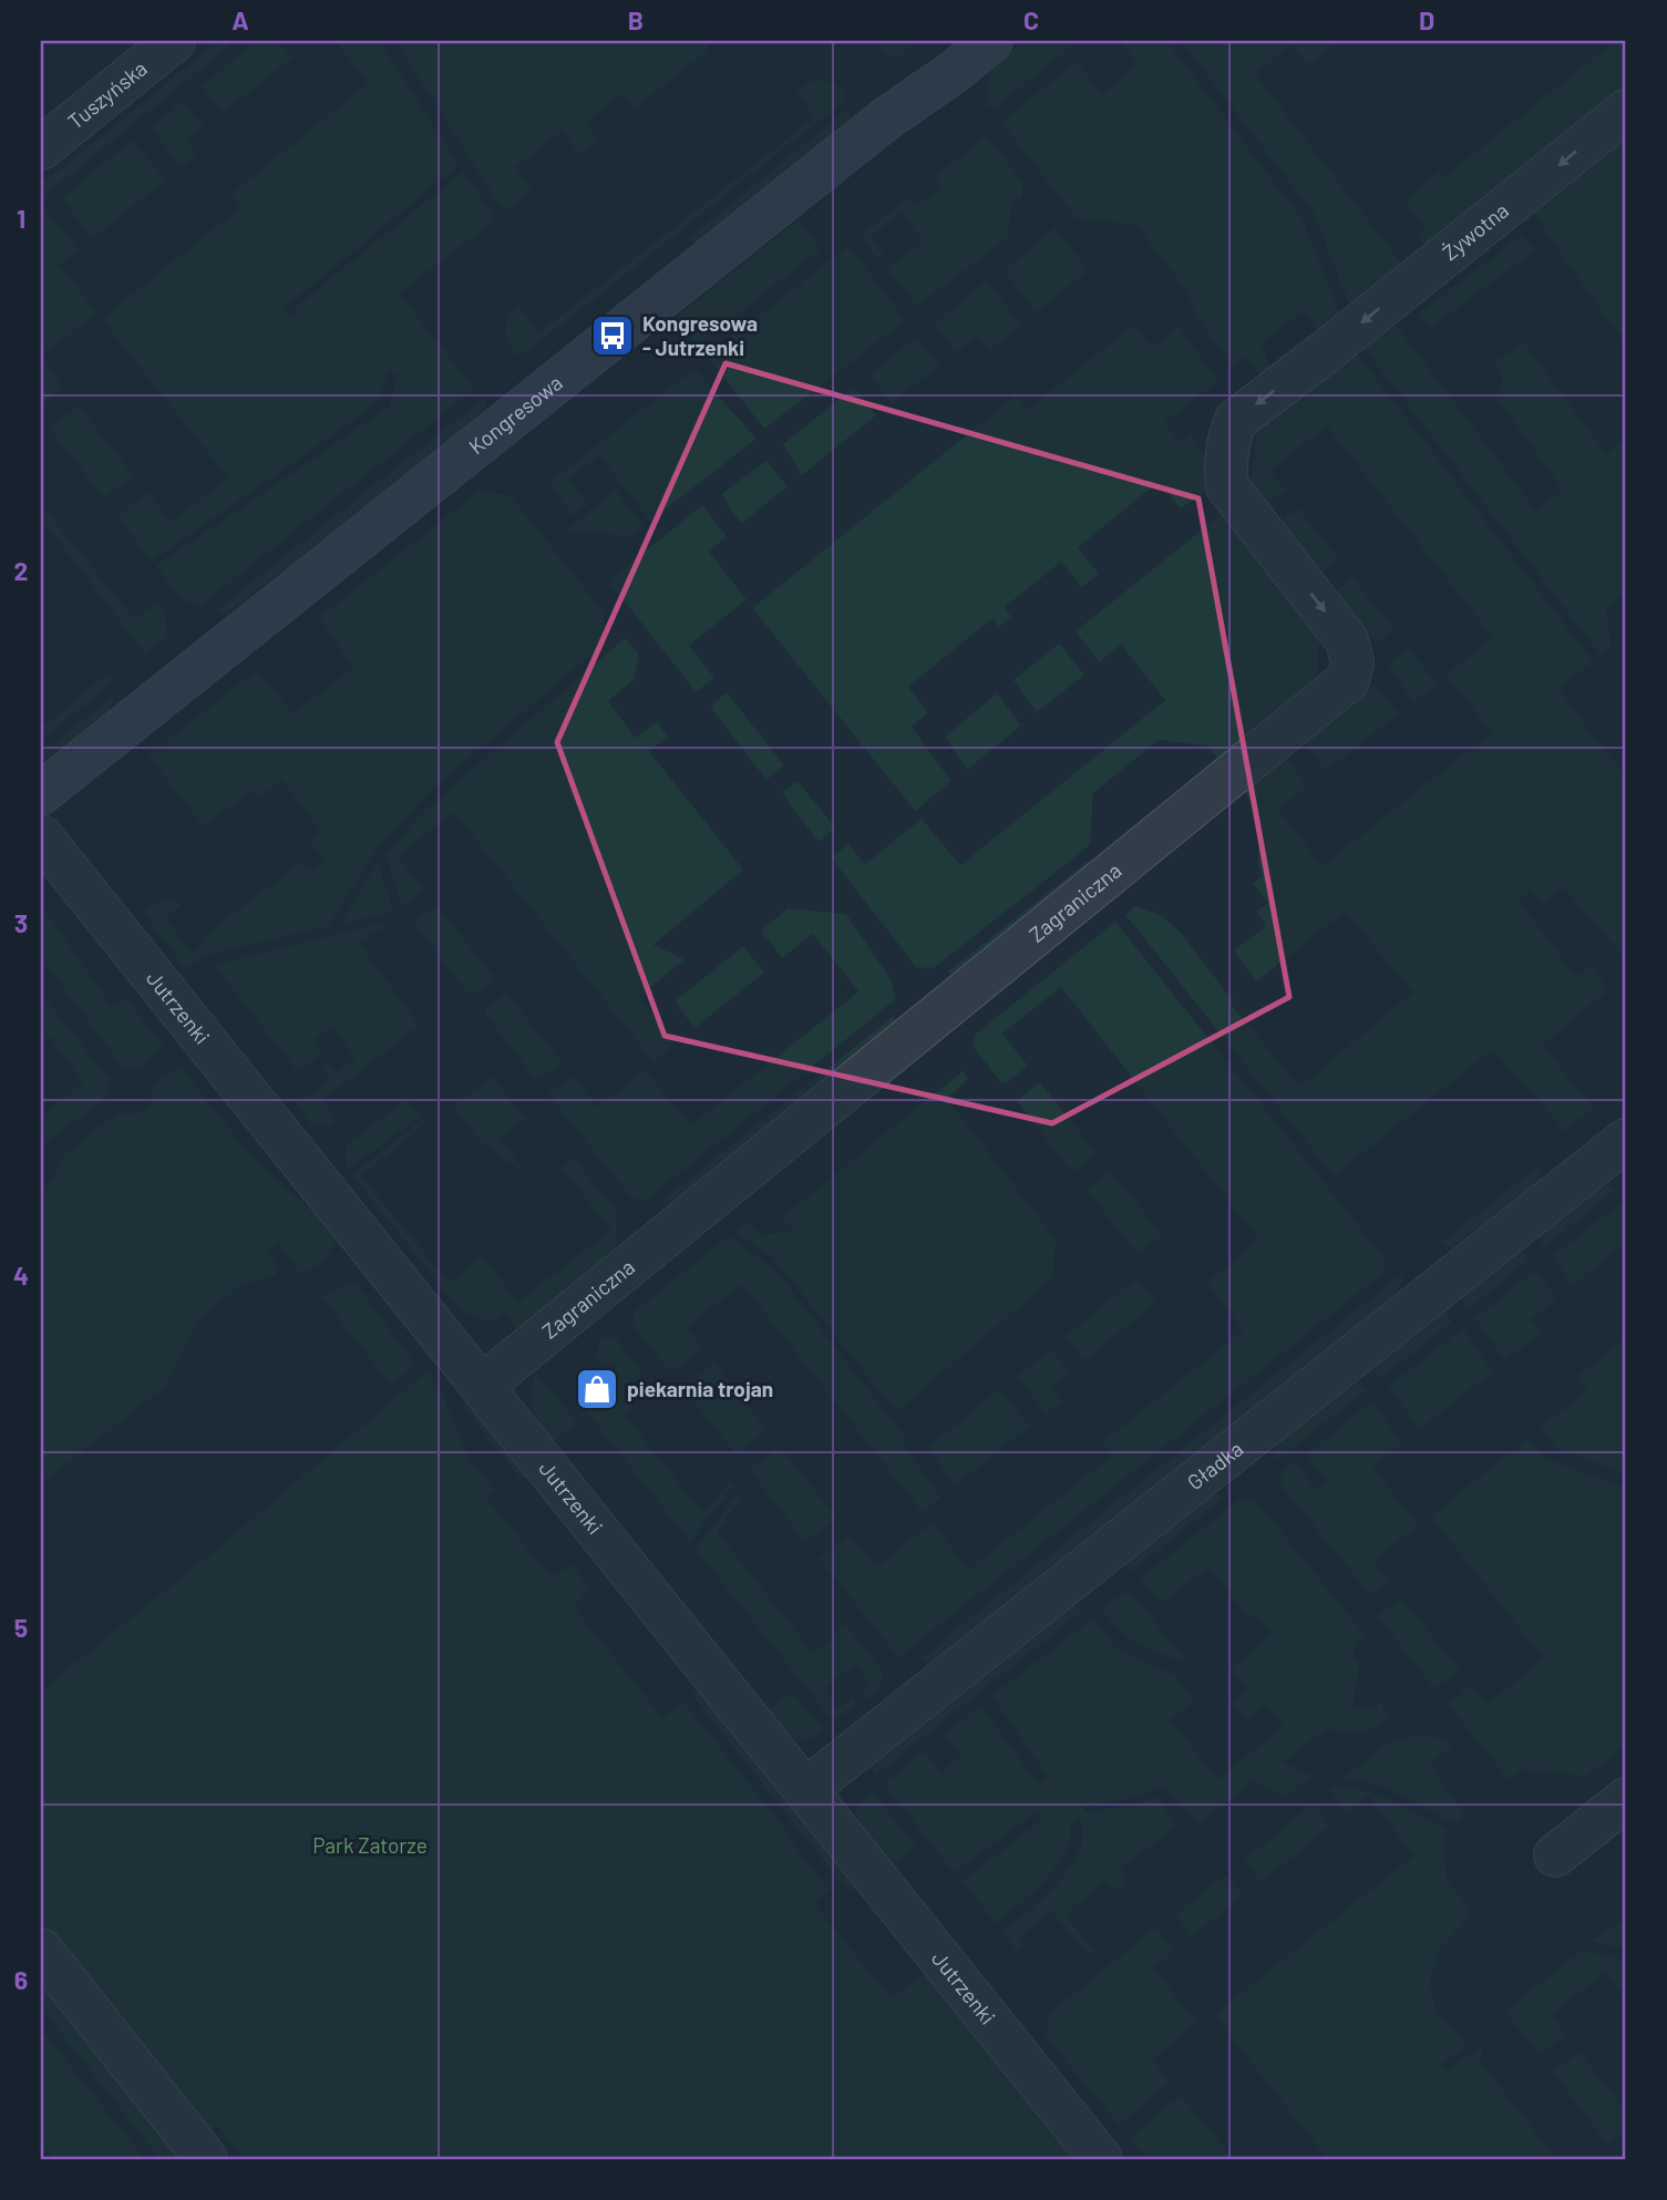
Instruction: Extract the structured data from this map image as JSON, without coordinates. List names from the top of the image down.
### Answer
{
  "streets": {
    "street": [
      "Tuszyńska",
      "Żywotna",
      "Kongresowa",
      "Zagraniczna",
      "Jutrzenki",
      "Gładka"
    ]
  },
  "crossings": [
    ["Żywotna", "Zagraniczna"],
    ["Zagraniczna", "Jutrzenki"],
    ["Jutrzenki", "Gładka"]
  ],
  "one_way": ["Żywotna", "Zagraniczna"],
  "parks": ["Park Zatorze"],
  "places": {
    "bus stop": ["Kongresowa - Jutrzenki"],
    "shop": ["piekarnia trojan"]
  },
  "grid": {
    "columns": [
      "A",
      "B",
      "C",
      "D"
    ],
    "rows": [
      "1",
      "2",
      "3",
      "4",
      "5",
      "6"
    ]
  }
}
